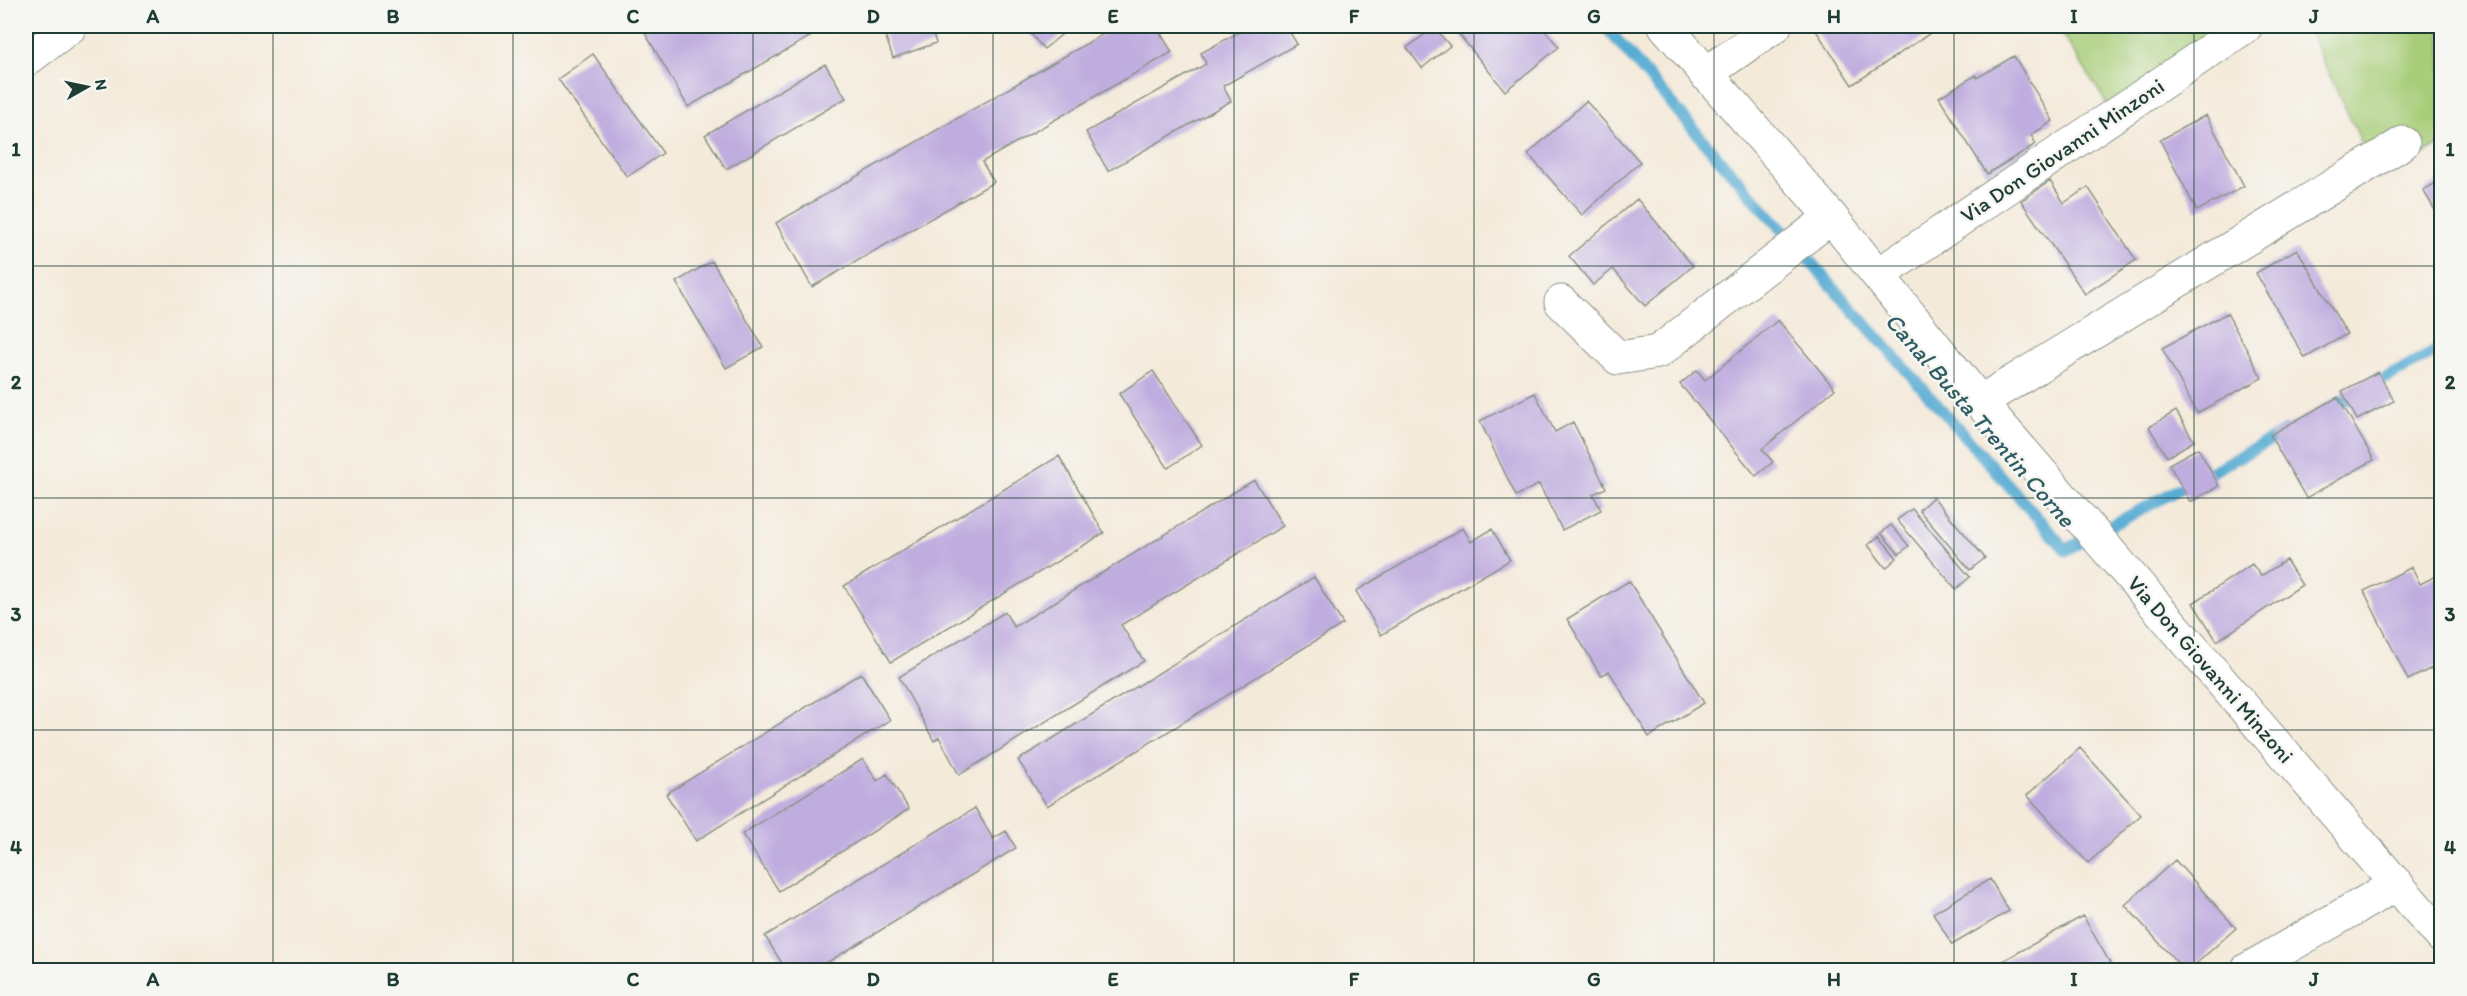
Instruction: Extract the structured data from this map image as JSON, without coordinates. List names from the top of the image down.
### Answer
{
  "streets": {
    "street": ["Via Don Giovanni Minzoni"]
  },
  "water": ["Canal Busta Trentin Corne"],
  "north": "right",
  "grid": {
    "columns": [
      "A",
      "B",
      "C",
      "D",
      "E",
      "F",
      "G",
      "H",
      "I",
      "J"
    ],
    "rows": [
      "1",
      "2",
      "3",
      "4"
    ]
  }
}
